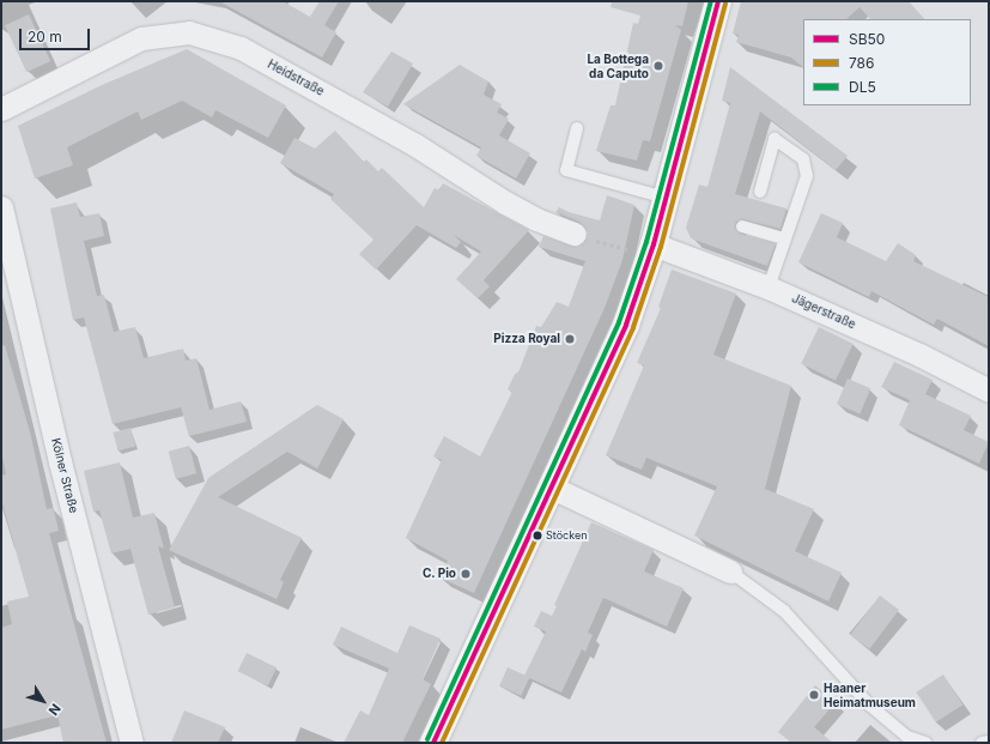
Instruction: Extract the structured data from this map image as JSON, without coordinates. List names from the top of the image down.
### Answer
{
  "streets": {
    "street": ["Heidstraße", "Jägerstraße", "Kölner Straße"]
  },
  "places": [
    "La Bottega da Caputo",
    "Pizza Royal",
    "Stöcken",
    "C. Pio",
    "Haaner Heimatmuseum"
  ],
  "lines": ["transit line SB50", "transit line DL5", "transit line 786"],
  "legend": ["SB50", "786", "DL5"],
  "scale_bar": "20 m",
  "north": "bottom right"
}
